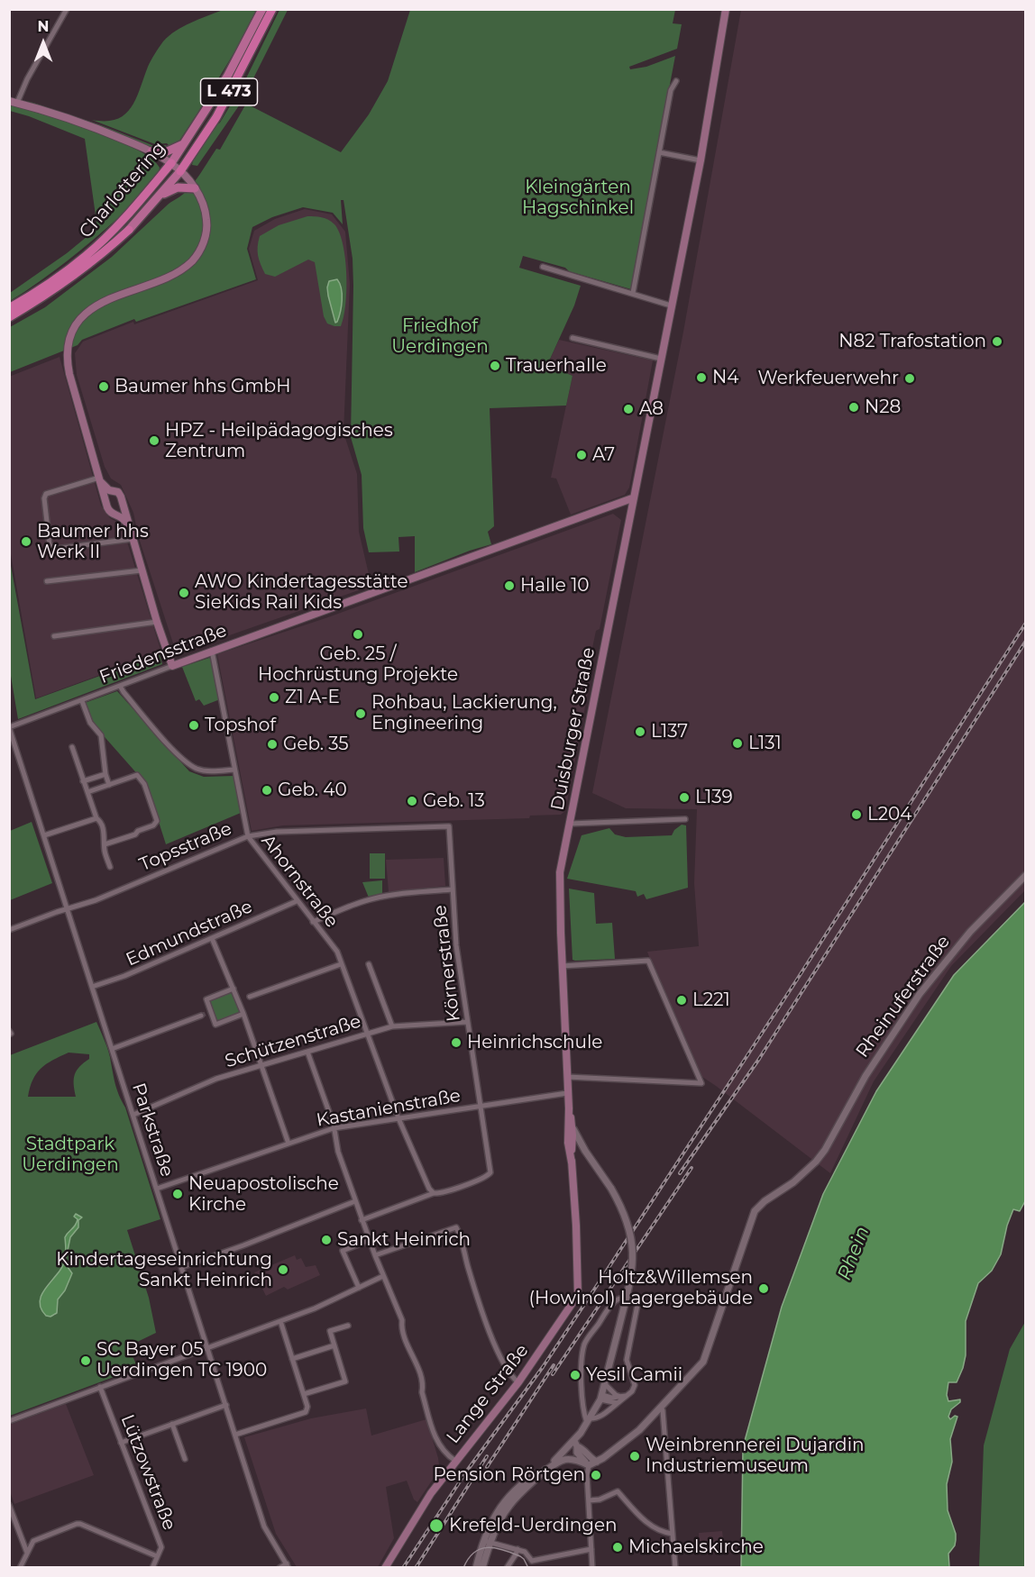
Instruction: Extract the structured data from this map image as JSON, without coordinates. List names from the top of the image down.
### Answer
{
  "streets": {
    "highway": ["L 473", "Charlottering"],
    "main road": ["Friedensstraße", "Duisburger Straße", "Lange Straße"],
    "street": [
      "Topsstraße",
      "Ahornstraße",
      "Edmundstraße",
      "Körnerstraße",
      "Rheinuferstraße",
      "Schützenstraße",
      "Kastanienstraße",
      "Parkstraße",
      "Lützowstraße"
    ]
  },
  "crossings": [
    ["Friedensstraße", "Duisburger Straße"],
    ["Friedensstraße", "Ahornstraße"],
    ["Friedensstraße", "Parkstraße"],
    ["Duisburger Straße", "Kastanienstraße"],
    ["Duisburger Straße", "Lange Straße"],
    ["Topsstraße", "Ahornstraße"],
    ["Topsstraße", "Körnerstraße"],
    ["Topsstraße", "Parkstraße"],
    ["Ahornstraße", "Edmundstraße"],
    ["Ahornstraße", "Körnerstraße"],
    ["Ahornstraße", "Schützenstraße"],
    ["Ahornstraße", "Kastanienstraße"],
    ["Edmundstraße", "Parkstraße"],
    ["Körnerstraße", "Schützenstraße"],
    ["Körnerstraße", "Kastanienstraße"],
    ["Schützenstraße", "Parkstraße"],
    ["Kastanienstraße", "Parkstraße"]
  ],
  "water": ["Rhein"],
  "parks": ["Kleingärten Hagschinkel", "Friedhof Uerdingen", "Stadtpark Uerdingen"],
  "places": [
    "N82 Trafostation",
    "Trauerhalle",
    "N4",
    "Werkfeuerwehr",
    "Baumer hhs GmbH",
    "N28",
    "A8",
    "HPZ - Heilpädagogisches Zentrum",
    "A7",
    "Baumer hhs Werk II",
    "Halle 10",
    "AWO Kindertagesstätte SieKids Rail Kids",
    "Geb. 25 / Hochrüstung Projekte",
    "Z1 A-E",
    "Rohbau, Lackierung, Engineering",
    "Topshof",
    "L137",
    "L131",
    "Geb. 35",
    "Geb. 40",
    "L139",
    "Geb. 13",
    "L204",
    "L221",
    "Heinrichschule",
    "Neuapostolische Kirche",
    "Sankt Heinrich",
    "Kindertageseinrichtung Sankt Heinrich",
    "Holtz&Willemsen (Howinol) Lagergebäude",
    "SC Bayer 05 Uerdingen TC 1900",
    "Yesil Camii",
    "Weinbrennerei Dujardin Industriemuseum",
    "Pension Rörtgen",
    "Krefeld-Uerdingen",
    "Michaelskirche"
  ],
  "north": "top"
}
